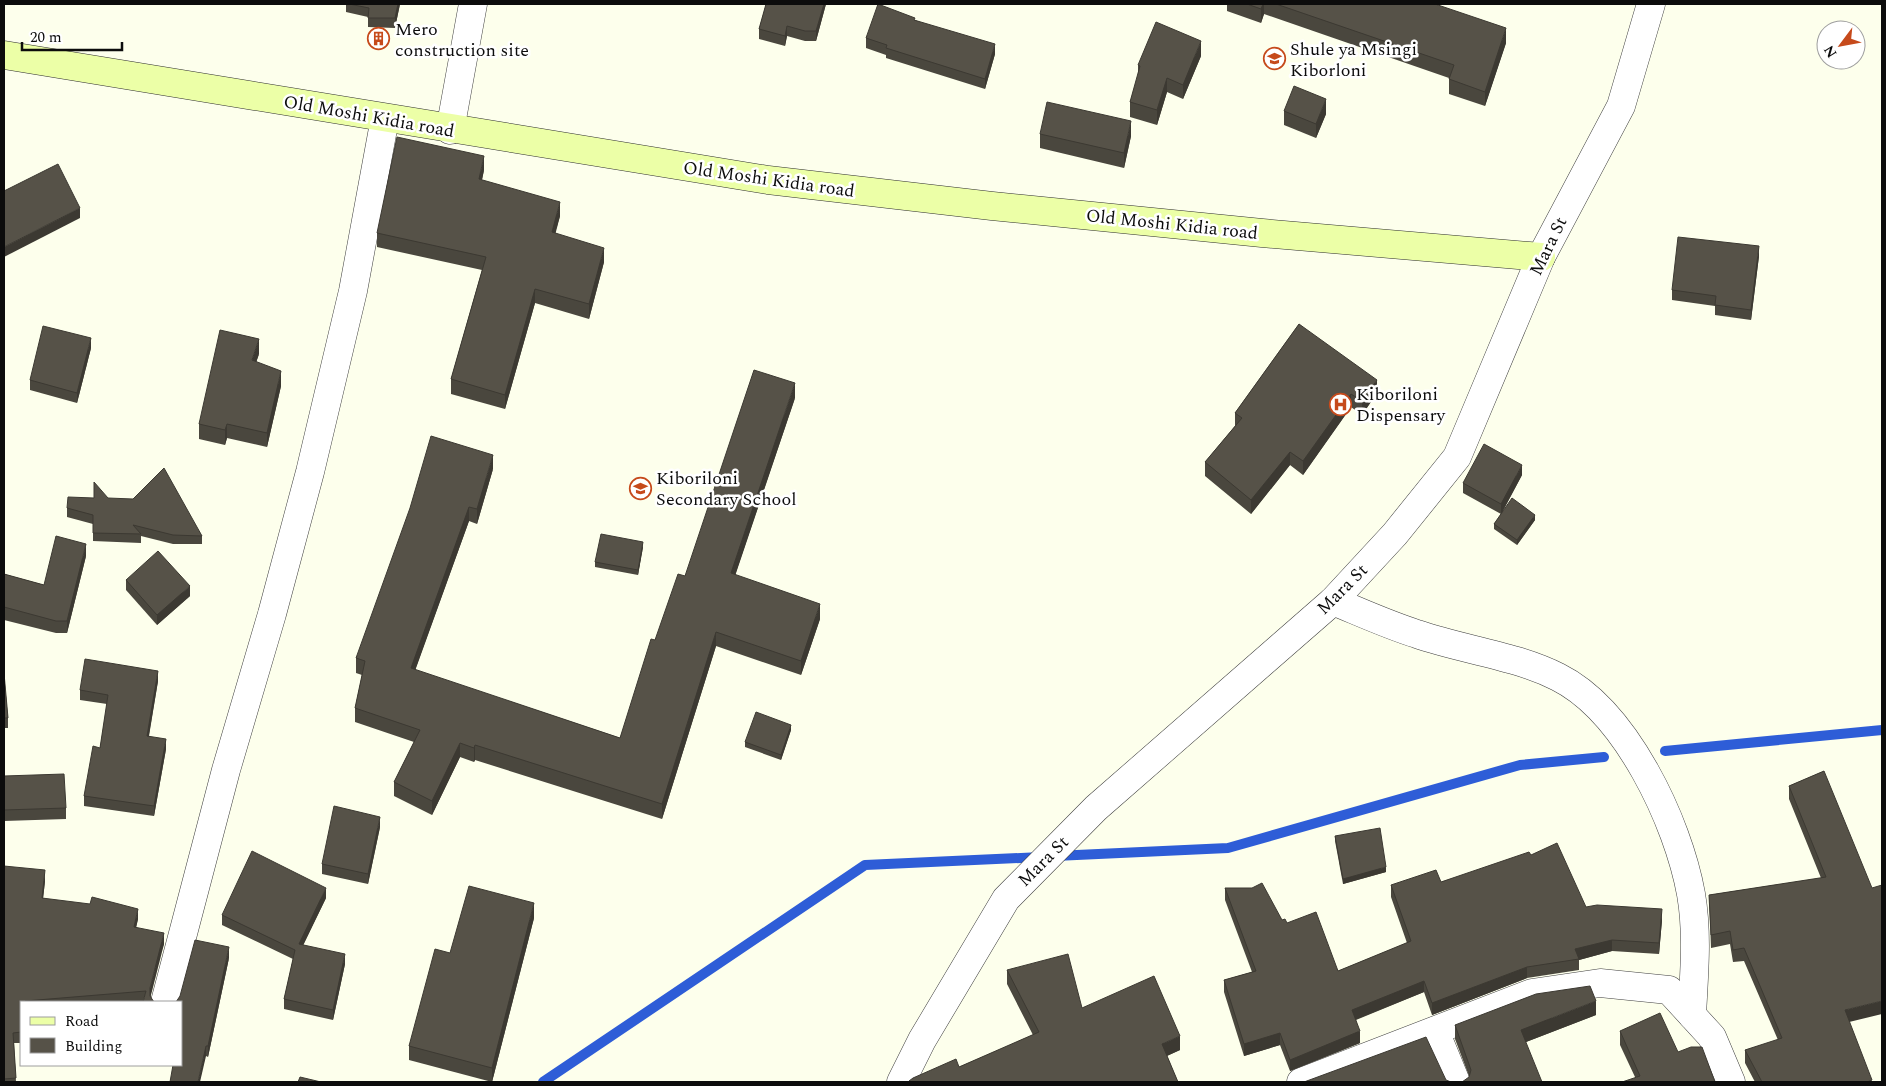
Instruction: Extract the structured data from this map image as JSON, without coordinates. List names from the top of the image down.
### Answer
{
  "streets": {
    "street": ["Old Moshi Kidia road", "Mara St"]
  },
  "crossings": [
    ["Old Moshi Kidia road", "Mara St"]
  ],
  "places": {
    "building": ["Mero construction site"],
    "school or university": ["Shule ya Msingi Kiborloni", "Kiboriloni Secondary School"],
    "hospital": ["Kiboriloni Dispensary"]
  },
  "legend": ["Road", "Building"],
  "scale_bar": "20 m",
  "north": "bottom left"
}
